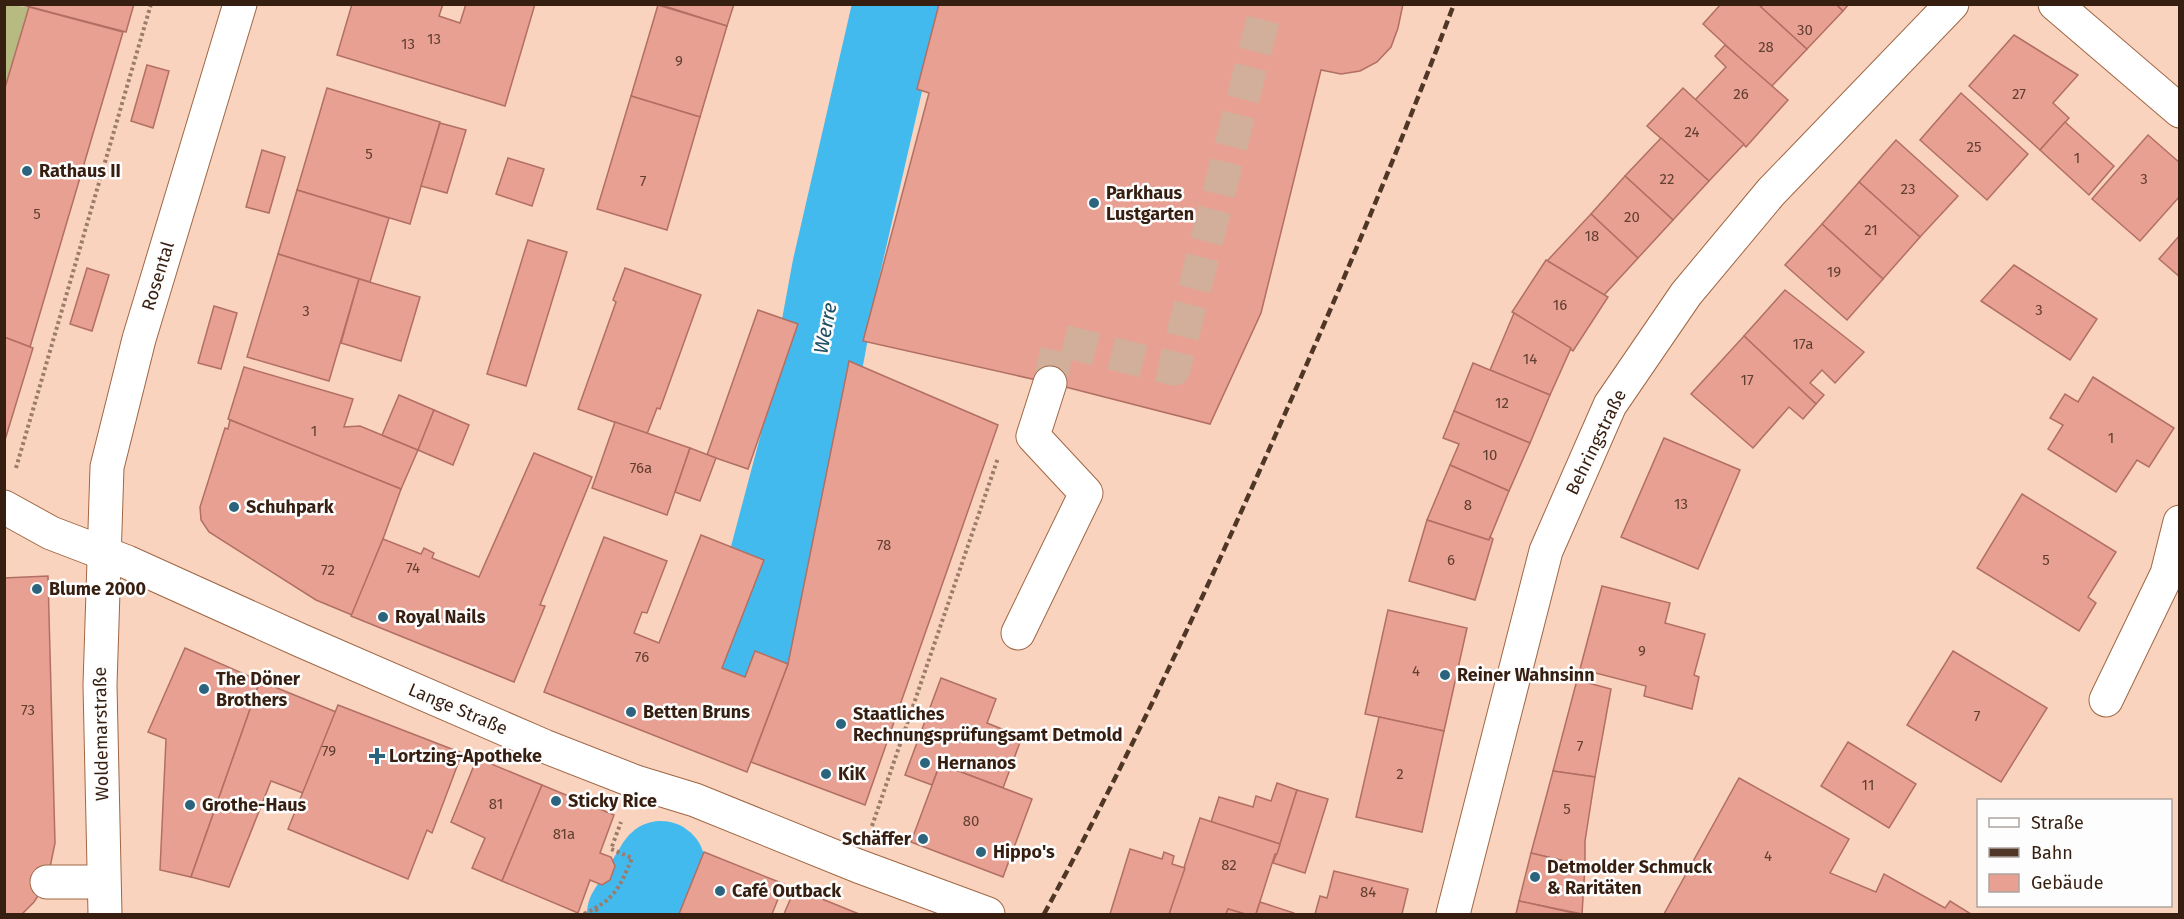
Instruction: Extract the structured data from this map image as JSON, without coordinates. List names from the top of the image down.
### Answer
{
  "streets": {
    "street": [
      "Rosental",
      "Behringstraße",
      "Lange Straße",
      "Woldemarstraße"
    ]
  },
  "crossings": [
    ["Rosental", "Lange Straße"],
    ["Rosental", "Woldemarstraße"],
    ["Lange Straße", "Woldemarstraße"]
  ],
  "water": ["Werre"],
  "places": {
    "other": [
      "Rathaus II",
      "Parkhaus Lustgarten",
      "Schuhpark",
      "Blume 2000",
      "Royal Nails",
      "Reiner Wahnsinn",
      "The Döner Brothers",
      "Betten Bruns",
      "Staatliches Rechnungsprüfungsamt Detmold",
      "Hernanos",
      "KiK",
      "Sticky Rice",
      "Grothe-Haus",
      "Schäffer",
      "Hippo's",
      "Detmolder Schmuck & Raritäten",
      "Café Outback"
    ],
    "health": ["Lortzing-Apotheke"]
  },
  "house_numbers": [
    "30",
    "13",
    "13",
    "28",
    "9",
    "26",
    "27",
    "24",
    "25",
    "5",
    "1",
    "22",
    "3",
    "7",
    "23",
    "5",
    "20",
    "21",
    "18",
    "19",
    "16",
    "3",
    "3",
    "17a",
    "14",
    "17",
    "12",
    "1",
    "1",
    "10",
    "76a",
    "13",
    "8",
    "78",
    "6",
    "5",
    "74",
    "72",
    "9",
    "76",
    "4",
    "73",
    "7",
    "7",
    "79",
    "2",
    "11",
    "81",
    "5",
    "80",
    "81a",
    "4",
    "82",
    "84"
  ],
  "legend": ["Straße", "Bahn", "Gebäude"]
}
